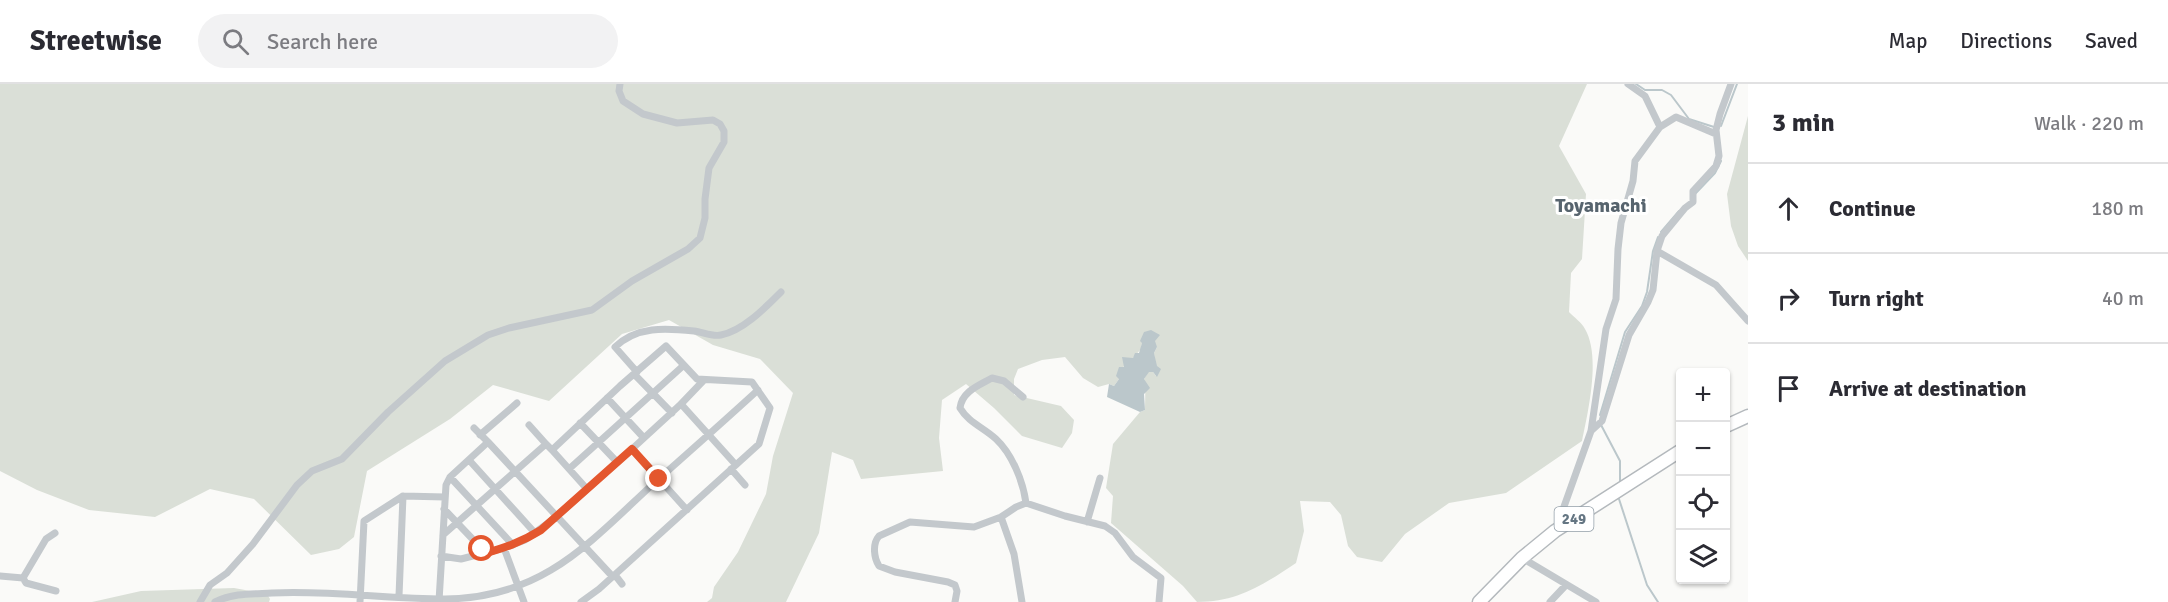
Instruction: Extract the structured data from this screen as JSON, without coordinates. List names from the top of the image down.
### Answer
{
  "streets": {
    "highway": ["249"]
  },
  "districts": ["Toyamachi"],
  "page": {
    "header": "Streetwise",
    "search": "Search here",
    "nav": ["Map", "Directions", "Saved"],
    "heading": ["3 min", "Walk · 220 m"],
    "list": [
      ["Continue", "180 m"],
      ["Turn right", "40 m"],
      "Arrive at destination"
    ],
    "map_buttons": ["+", "−"]
  }
}
